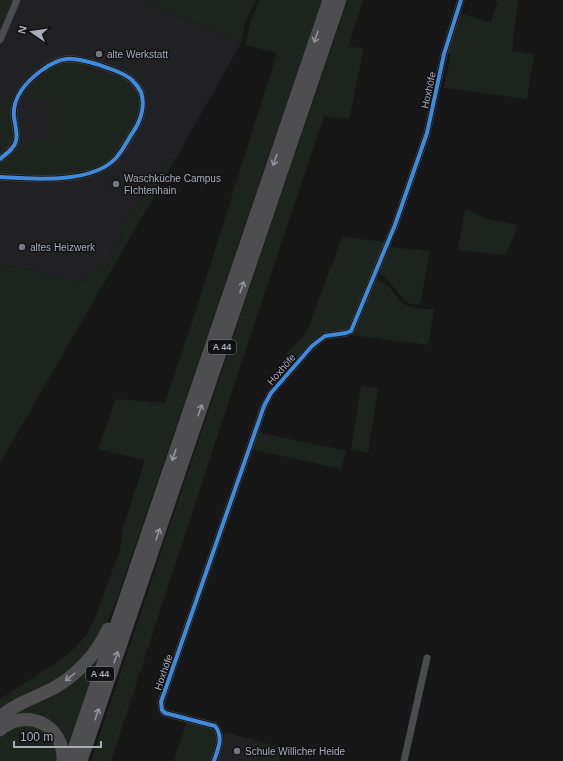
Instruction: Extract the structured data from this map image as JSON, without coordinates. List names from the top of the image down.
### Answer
{
  "streets": {
    "highway": ["A 44"],
    "street": ["Hoxhöfe"]
  },
  "places": [
    "alte Werkstatt",
    "Waschküche Campus FIchtenhain",
    "altes Heizwerk",
    "Schule Willicher Heide"
  ],
  "scale_bar": "100 m",
  "north": "left"
}
